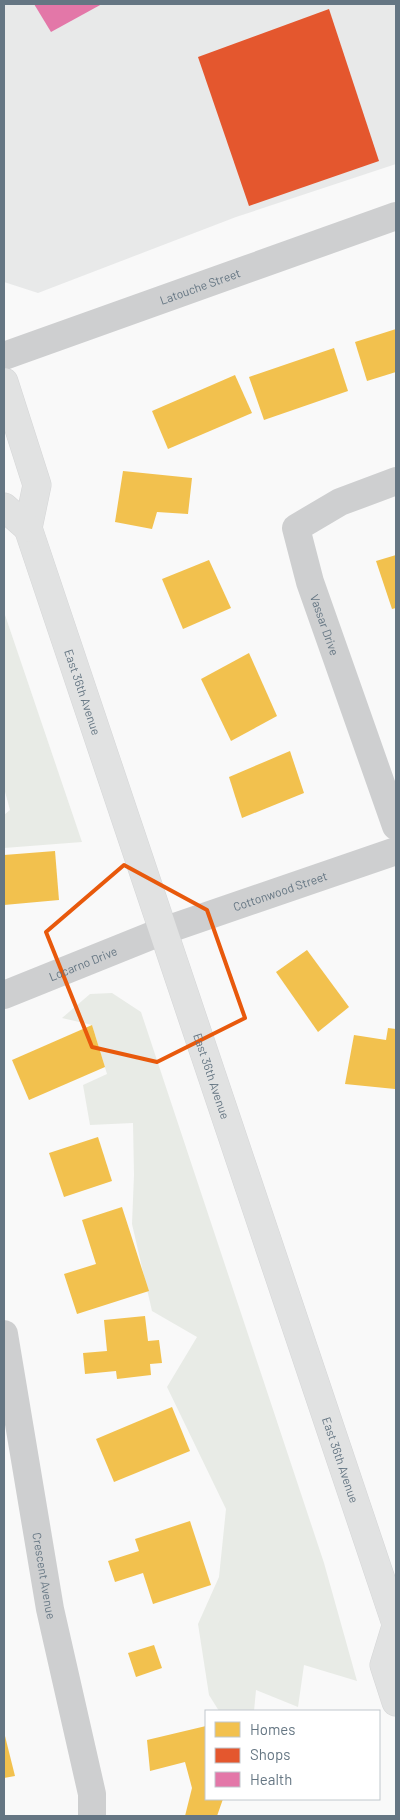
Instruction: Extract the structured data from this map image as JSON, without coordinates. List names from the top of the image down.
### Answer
{
  "streets": {
    "main road": ["East 36th Avenue"],
    "street": [
      "Latouche Street",
      "Vassar Drive",
      "Cottonwood Street",
      "Locarno Drive",
      "Crescent Avenue"
    ]
  },
  "crossings": [
    ["East 36th Avenue", "Cottonwood Street"],
    ["East 36th Avenue", "Locarno Drive"],
    ["Cottonwood Street", "Locarno Drive"]
  ],
  "legend": ["Homes", "Shops", "Health"]
}
